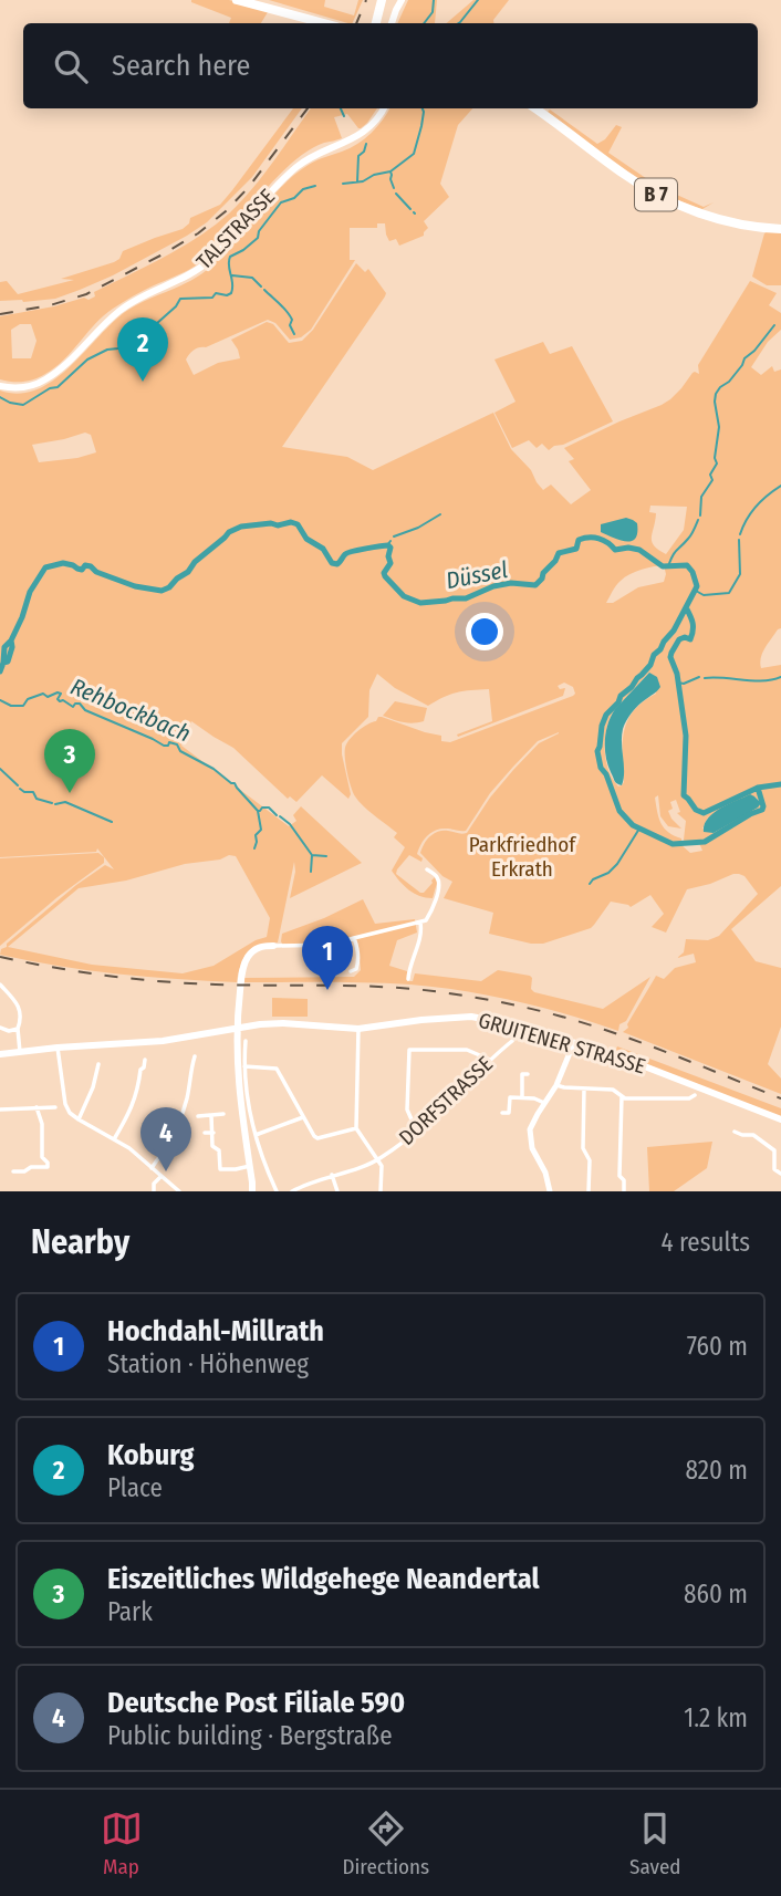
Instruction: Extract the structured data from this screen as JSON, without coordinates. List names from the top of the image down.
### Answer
{
  "streets": {
    "main road": ["B 7", "TALSTRASSE", "GRUITENER STRASSE"],
    "street": ["DORFSTRASSE"]
  },
  "water": ["Düssel", "Rehbockbach"],
  "parks": ["Parkfriedhof Erkrath"],
  "page": {
    "search": "Search here",
    "pins": [
      "2",
      "3",
      "1",
      "4"
    ],
    "heading": ["Nearby", "4 results"],
    "list": [
      {
        "mark": "1",
        "name": "Hochdahl-Millrath",
        "note": "Station · Höhenweg",
        "value": "760 m"
      },
      {
        "mark": "2",
        "name": "Koburg",
        "note": "Place",
        "value": "820 m"
      },
      {
        "mark": "3",
        "name": "Eiszeitliches Wildgehege Neandertal",
        "note": "Park",
        "value": "860 m"
      },
      {
        "mark": "4",
        "name": "Deutsche Post Filiale 590",
        "note": "Public building · Bergstraße",
        "value": "1.2 km"
      }
    ],
    "nav": ["Map", "Directions", "Saved"]
  }
}
